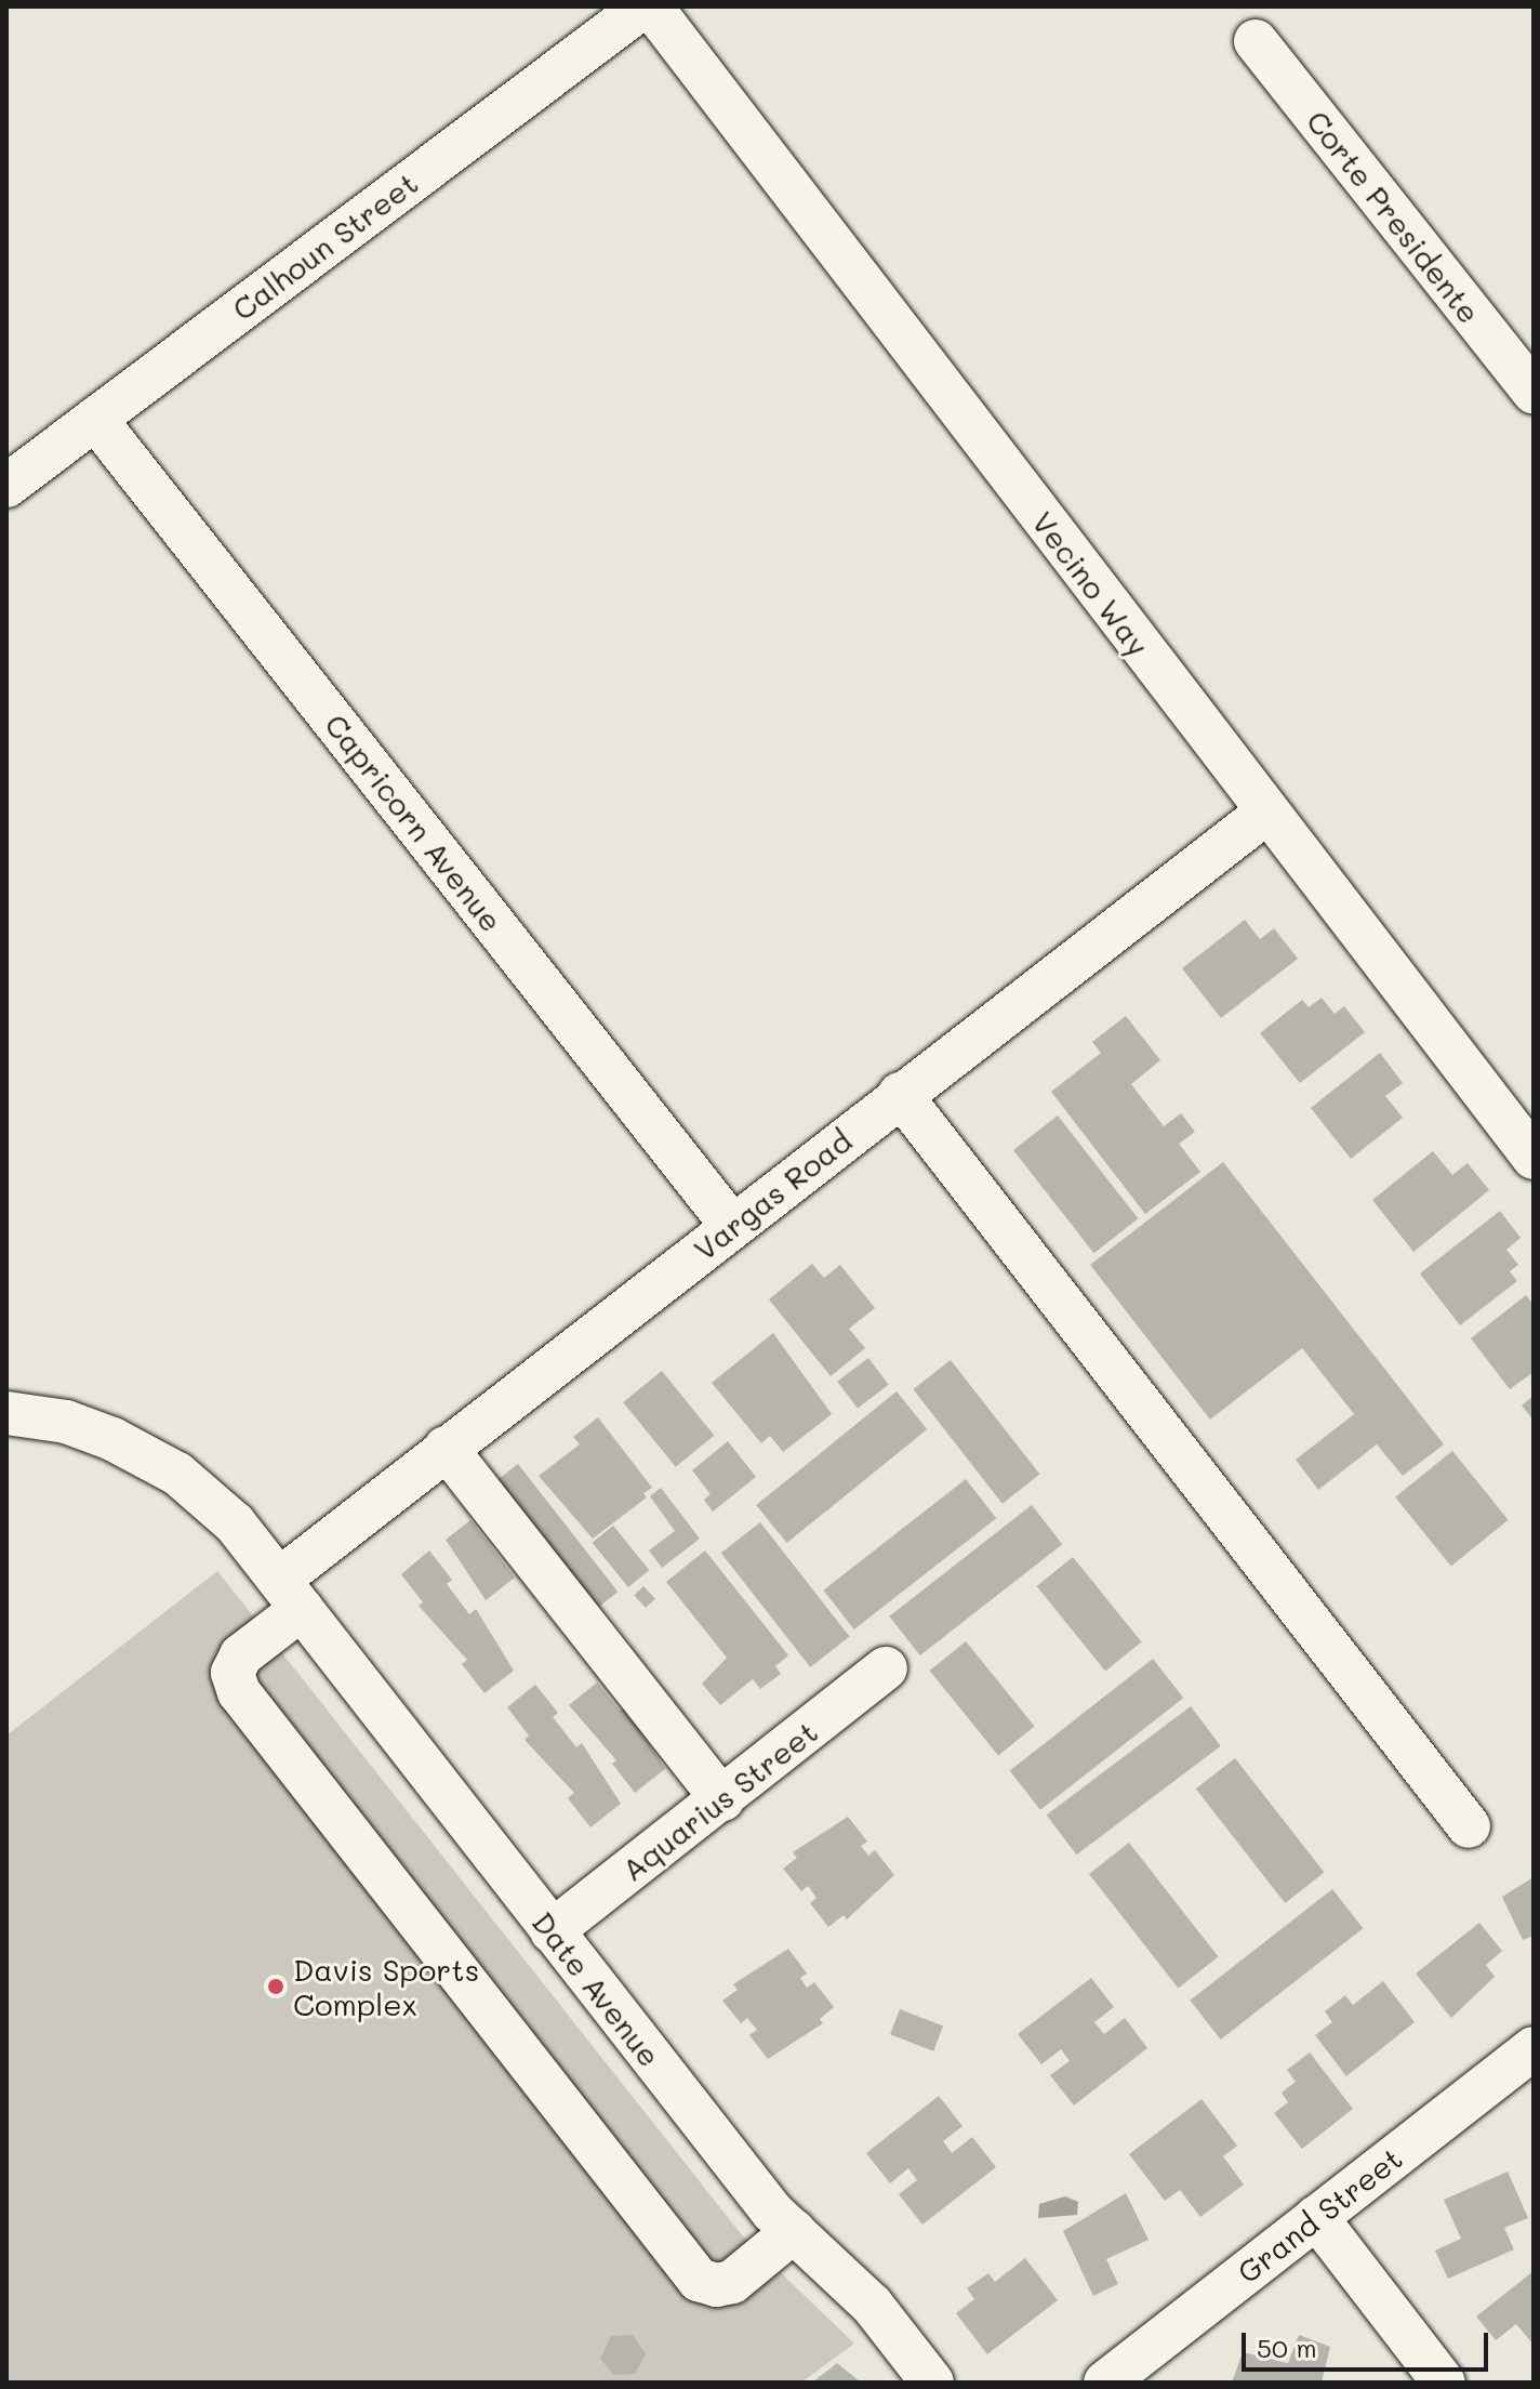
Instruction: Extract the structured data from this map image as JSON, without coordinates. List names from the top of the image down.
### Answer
{
  "streets": {
    "street": [
      "Corte Presidente",
      "Calhoun Street",
      "Vecino Way",
      "Capricorn Avenue",
      "Vargas Road",
      "Aquarius Street",
      "Date Avenue",
      "Grand Street"
    ]
  },
  "crossings": [
    ["Calhoun Street", "Capricorn Avenue"],
    ["Vecino Way", "Vargas Road"],
    ["Capricorn Avenue", "Vargas Road"],
    ["Vargas Road", "Date Avenue"],
    ["Aquarius Street", "Date Avenue"]
  ],
  "places": ["Davis Sports Complex"],
  "scale_bar": "50 m"
}
